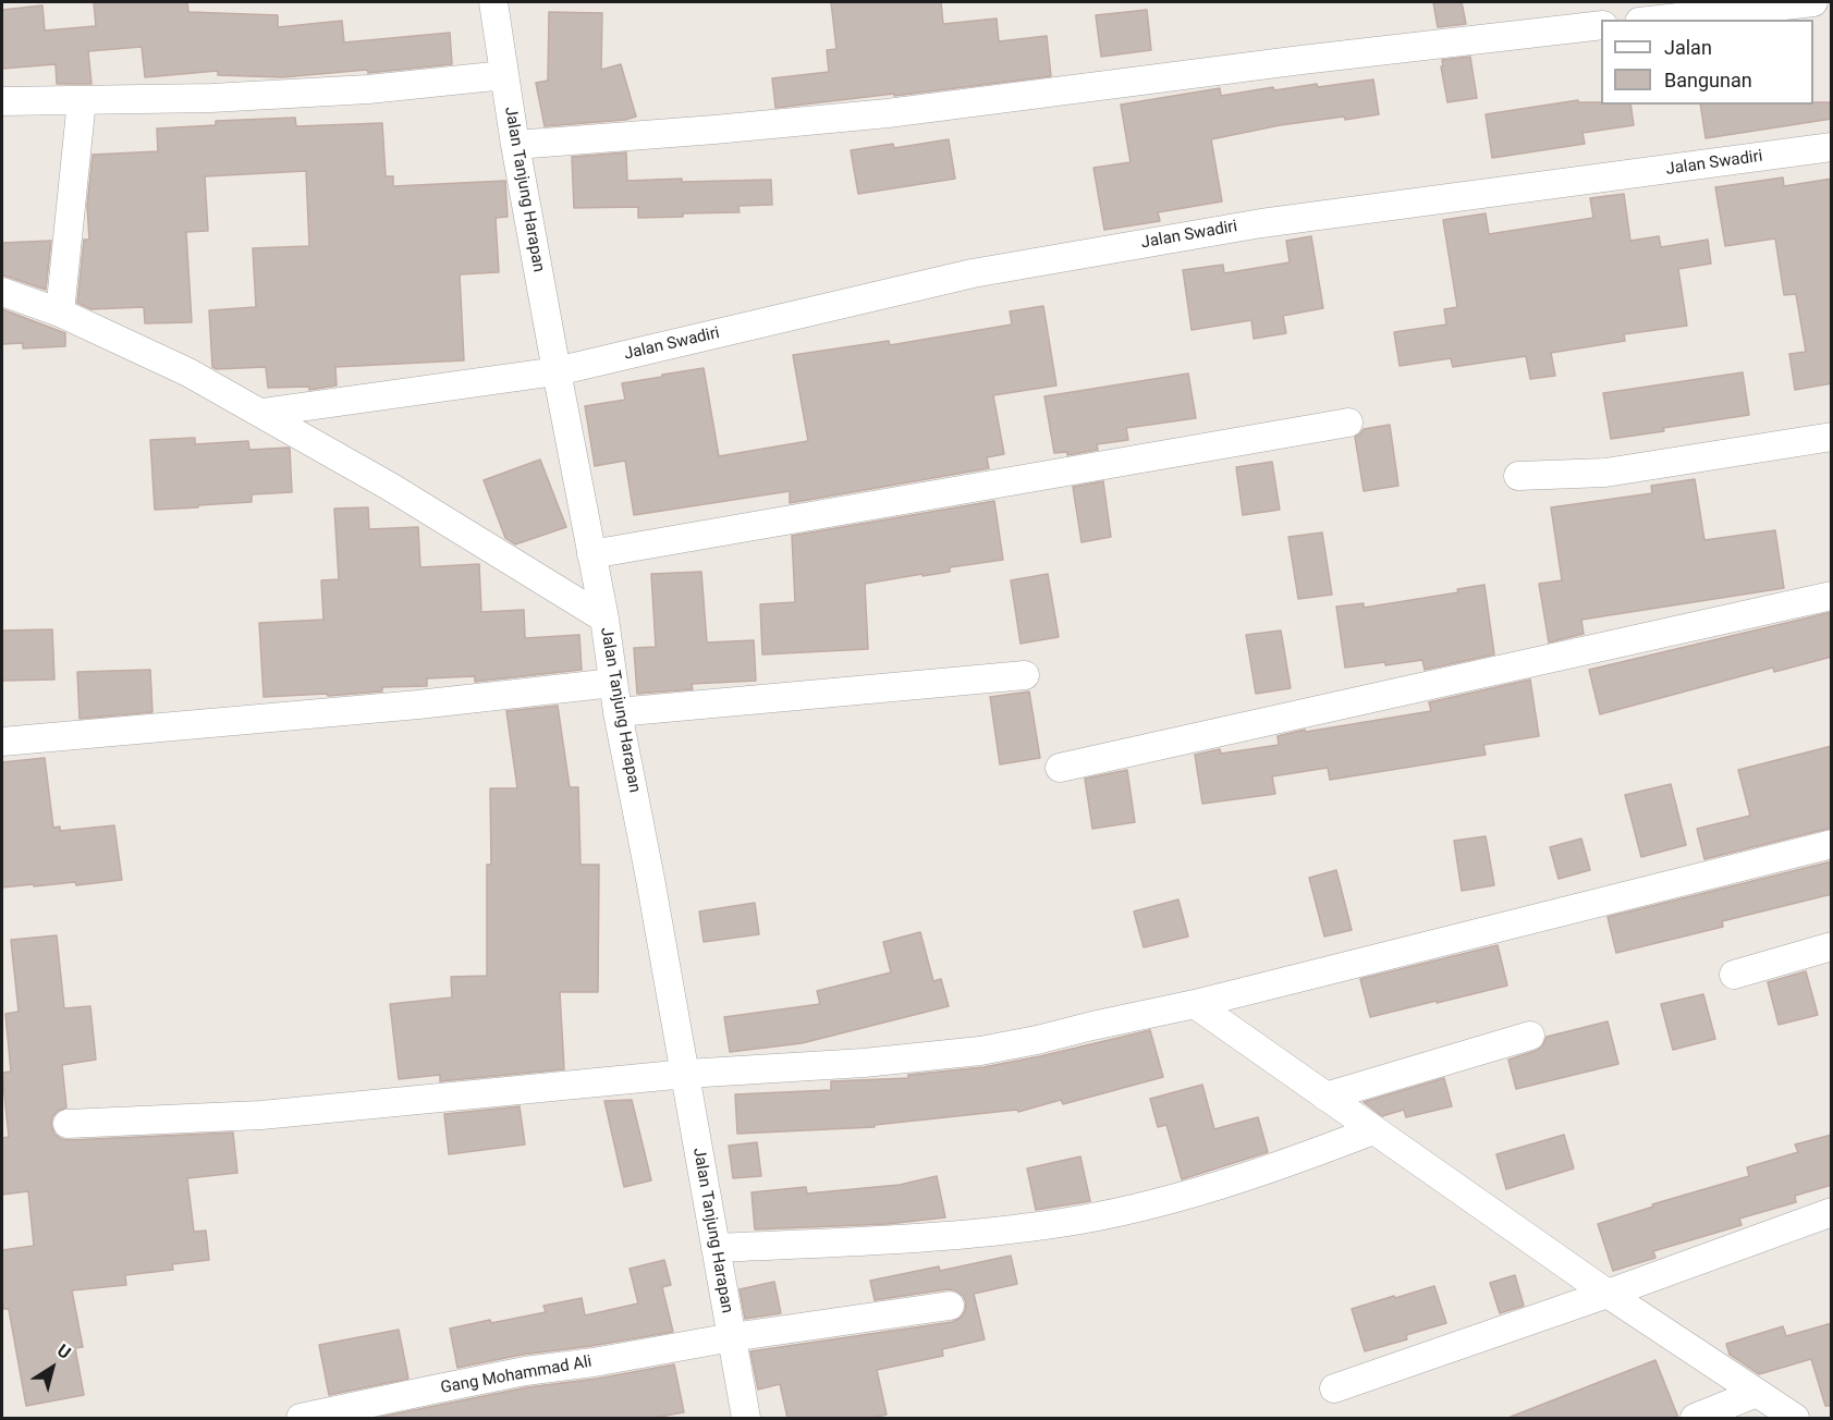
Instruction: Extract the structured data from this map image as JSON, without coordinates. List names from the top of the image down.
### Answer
{
  "streets": {
    "street": ["Jalan Swadiri", "Jalan Tanjung Harapan", "Gang Mohammad Ali"]
  },
  "crossings": [
    ["Jalan Swadiri", "Jalan Tanjung Harapan"],
    ["Jalan Tanjung Harapan", "Gang Mohammad Ali"]
  ],
  "legend": ["Jalan", "Bangunan"],
  "north": "top right"
}
